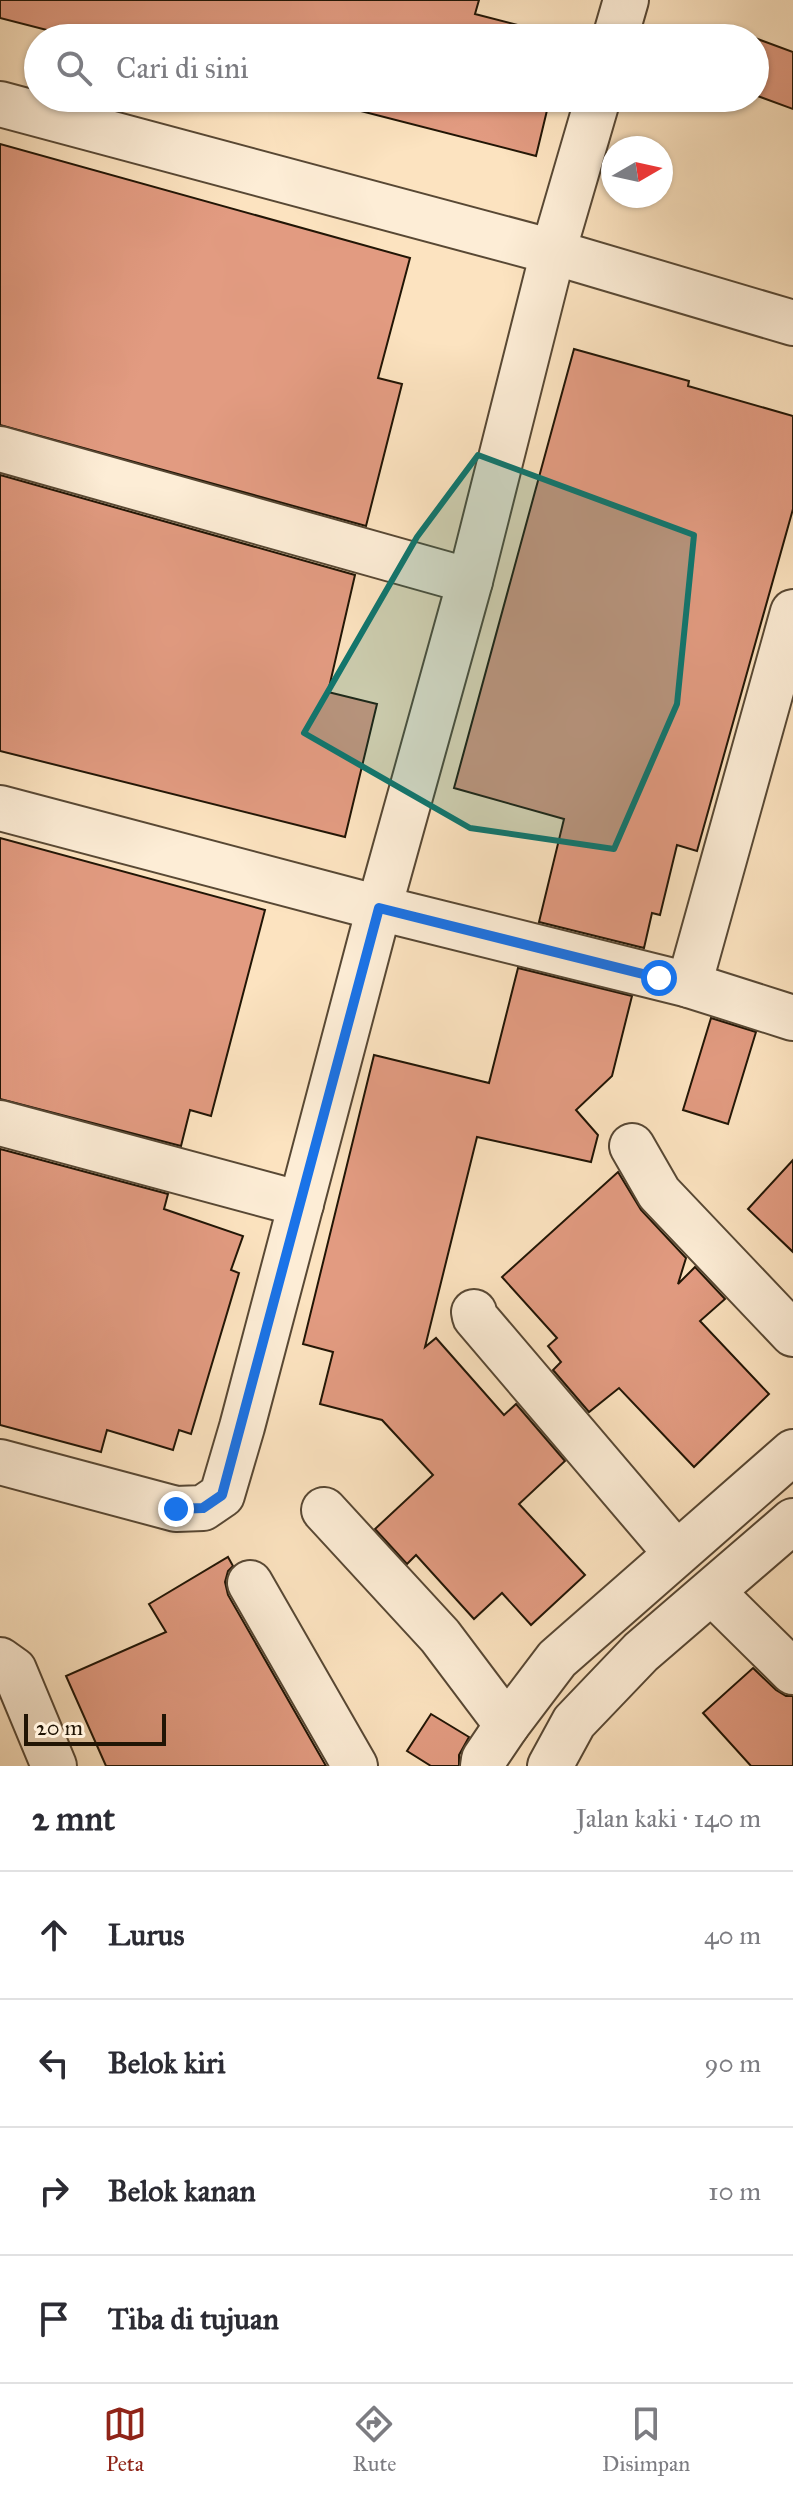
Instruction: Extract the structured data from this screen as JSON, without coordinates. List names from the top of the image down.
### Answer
{
  "scale_bar": "20 m",
  "north": "right",
  "page": {
    "search": "Cari di sini",
    "scale": "20 m",
    "heading": ["2 mnt", "Jalan kaki · 140 m"],
    "list": [
      ["Lurus", "40 m"],
      ["Belok kiri", "90 m"],
      ["Belok kanan", "10 m"],
      "Tiba di tujuan"
    ],
    "nav": ["Peta", "Rute", "Disimpan"]
  }
}
